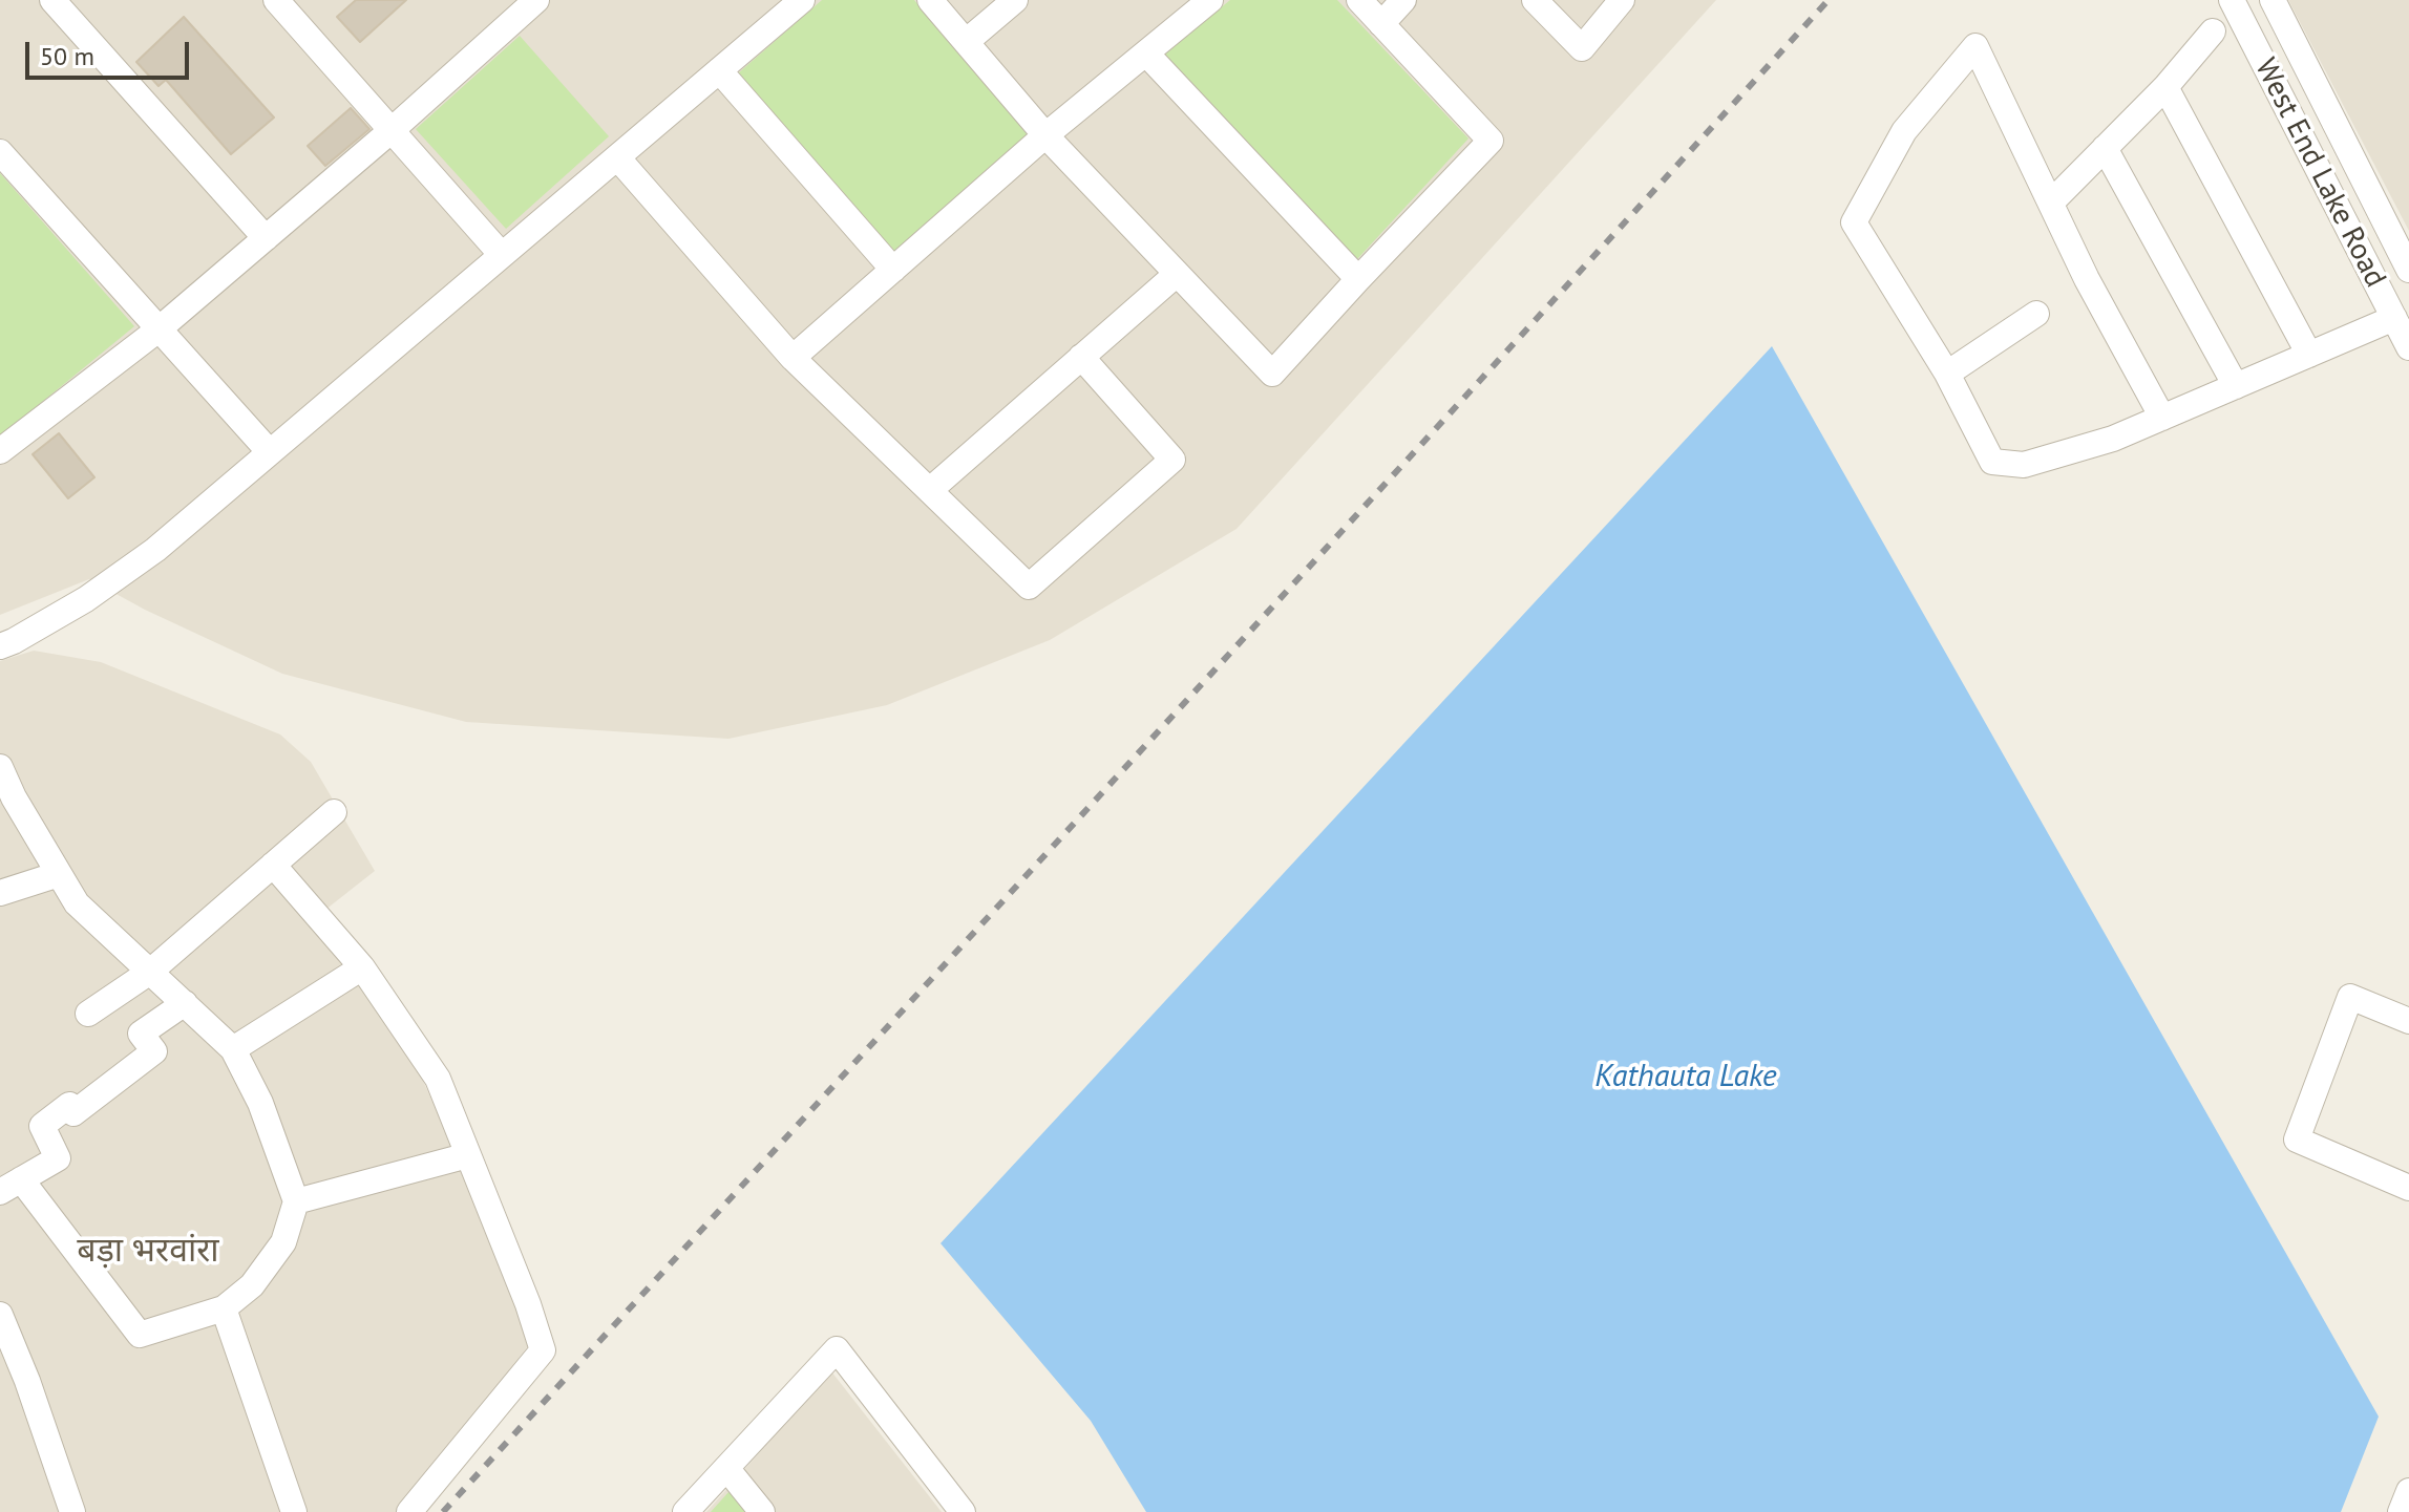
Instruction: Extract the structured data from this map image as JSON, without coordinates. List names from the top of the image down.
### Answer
{
  "streets": {
    "street": ["West End Lake Road"]
  },
  "districts": ["बड़ा भरवांरा"],
  "water": ["Kathauta Lake"],
  "scale_bar": "50 m"
}
